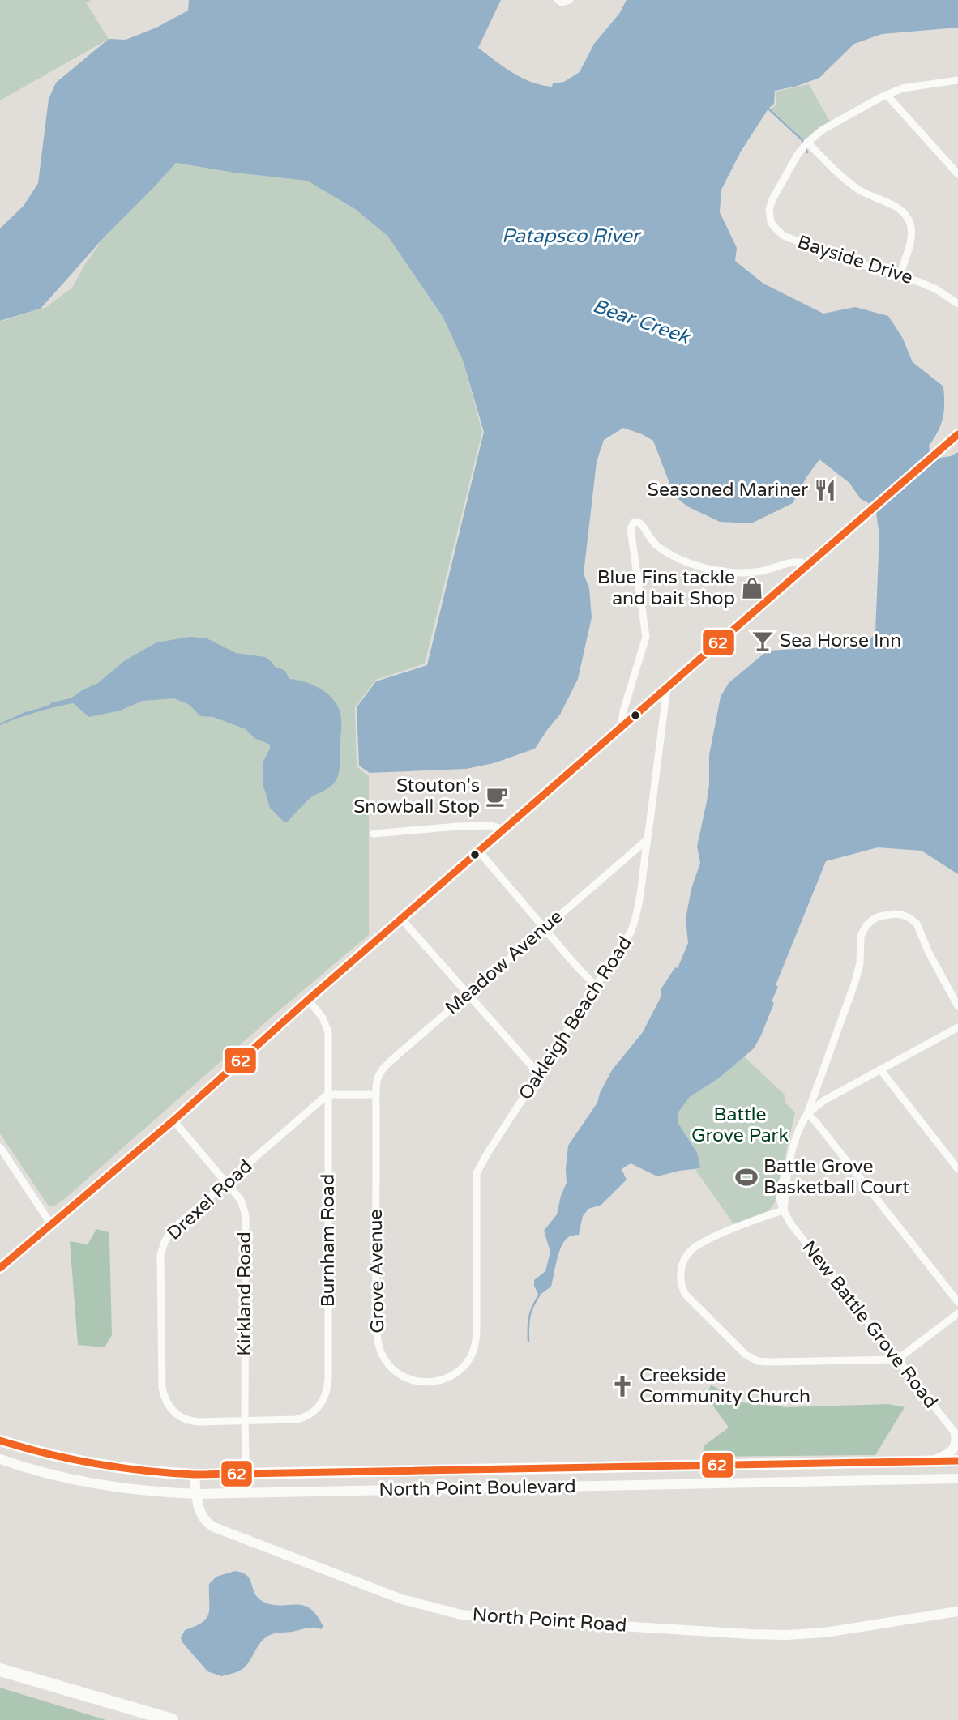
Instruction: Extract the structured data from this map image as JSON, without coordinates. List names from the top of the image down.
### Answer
{
  "streets": {
    "main road": ["North Point Boulevard", "North Point Road"],
    "street": [
      "Bayside Drive",
      "Meadow Avenue",
      "Oakleigh Beach Road",
      "Drexel Road",
      "Burnham Road",
      "Grove Avenue",
      "Kirkland Road",
      "New Battle Grove Road"
    ]
  },
  "crossings": [
    ["Meadow Avenue", "Oakleigh Beach Road"],
    ["Meadow Avenue", "Grove Avenue"],
    ["Oakleigh Beach Road", "Grove Avenue"],
    ["Drexel Road", "Burnham Road"],
    ["Drexel Road", "Kirkland Road"],
    ["Burnham Road", "Kirkland Road"],
    ["Kirkland Road", "North Point Boulevard"],
    ["North Point Boulevard", "North Point Road"]
  ],
  "water": ["Patapsco River", "Bear Creek"],
  "parks": ["Battle Grove Park"],
  "places": {
    "restaurant": ["Seasoned Mariner"],
    "shop": ["Blue Fins tackle and bait Shop"],
    "bar": ["Sea Horse Inn"],
    "cafe": ["Stouton's Snowball Stop"],
    "sports": ["Battle Grove Basketball Court"],
    "church": ["Creekside Community Church"]
  },
  "lines": ["transit line 62"]
}
